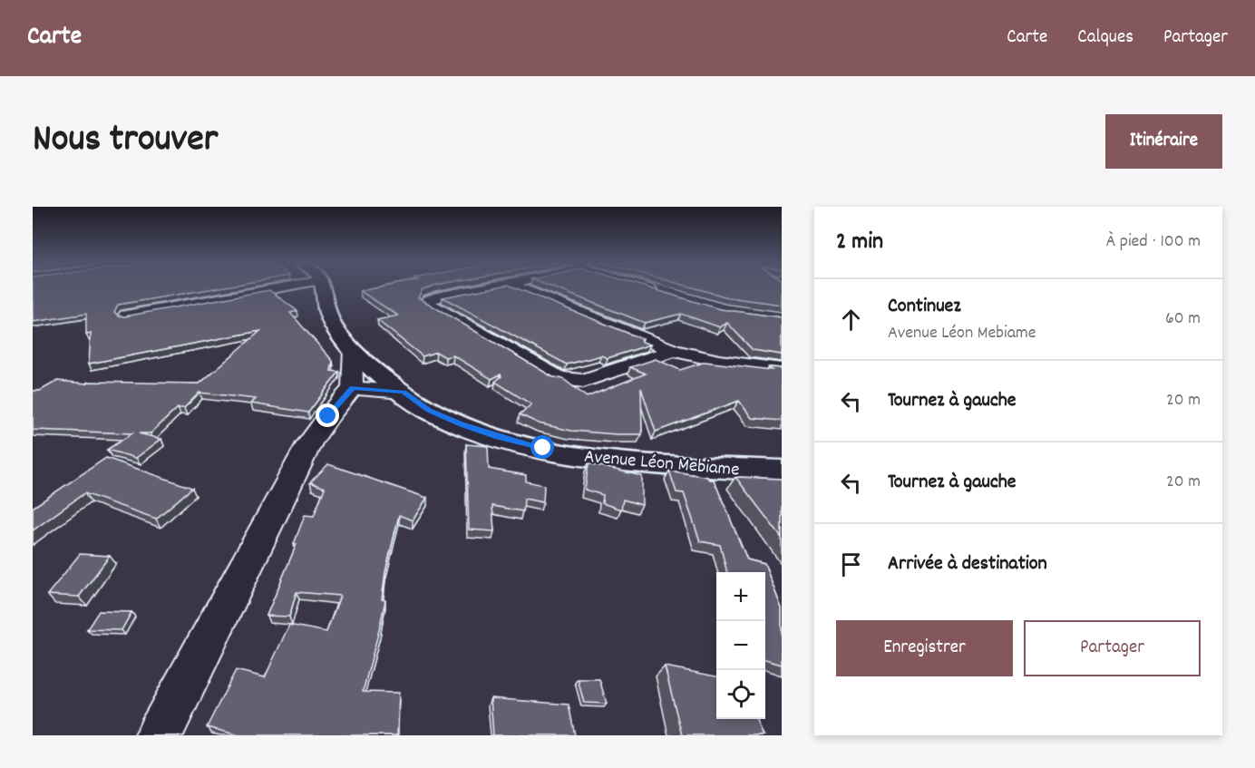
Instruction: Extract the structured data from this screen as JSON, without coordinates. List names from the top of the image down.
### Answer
{
  "streets": {
    "street": ["Avenue Léon Mebiame"]
  },
  "page": {
    "header": "Carte",
    "nav": ["Carte", "Calques", "Partager"],
    "title": "Nous trouver",
    "buttons": [
      "Itinéraire",
      ["Enregistrer", "Partager"]
    ],
    "heading": ["2 min", "À pied · 100 m"],
    "list": [
      ["Continuez", "Avenue Léon Mebiame", "60 m"],
      ["Tournez à gauche", "20 m"],
      ["Tournez à gauche", "20 m"],
      "Arrivée à destination"
    ],
    "map_buttons": ["+", "−"]
  }
}
